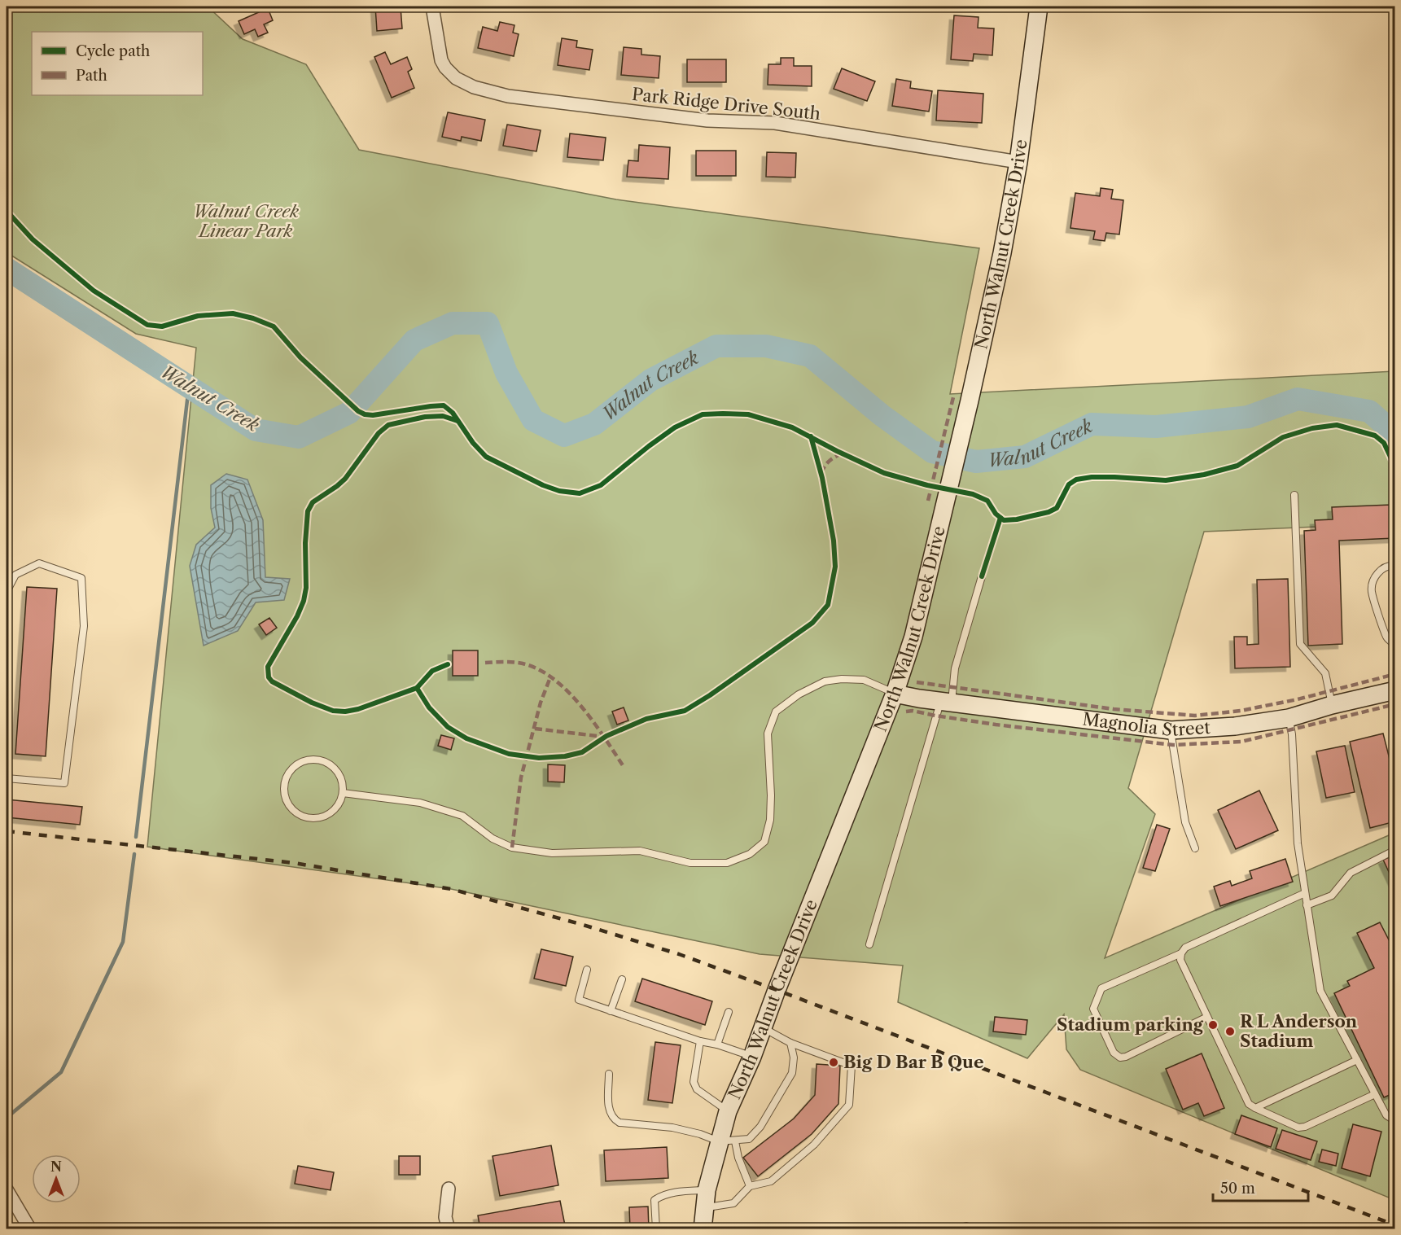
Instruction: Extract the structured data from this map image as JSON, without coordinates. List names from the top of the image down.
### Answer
{
  "streets": {
    "main road": ["North Walnut Creek Drive", "Magnolia Street"],
    "street": ["Park Ridge Drive South"]
  },
  "crossings": [
    ["Park Ridge Drive South", "North Walnut Creek Drive"],
    ["North Walnut Creek Drive", "Magnolia Street"]
  ],
  "water": ["Walnut Creek"],
  "parks": ["Walnut Creek Linear Park"],
  "places": ["Stadium parking", "R L Anderson Stadium", "Big D Bar B Que"],
  "legend": ["Cycle path", "Path"],
  "scale_bar": "50 m",
  "north": "top"
}
